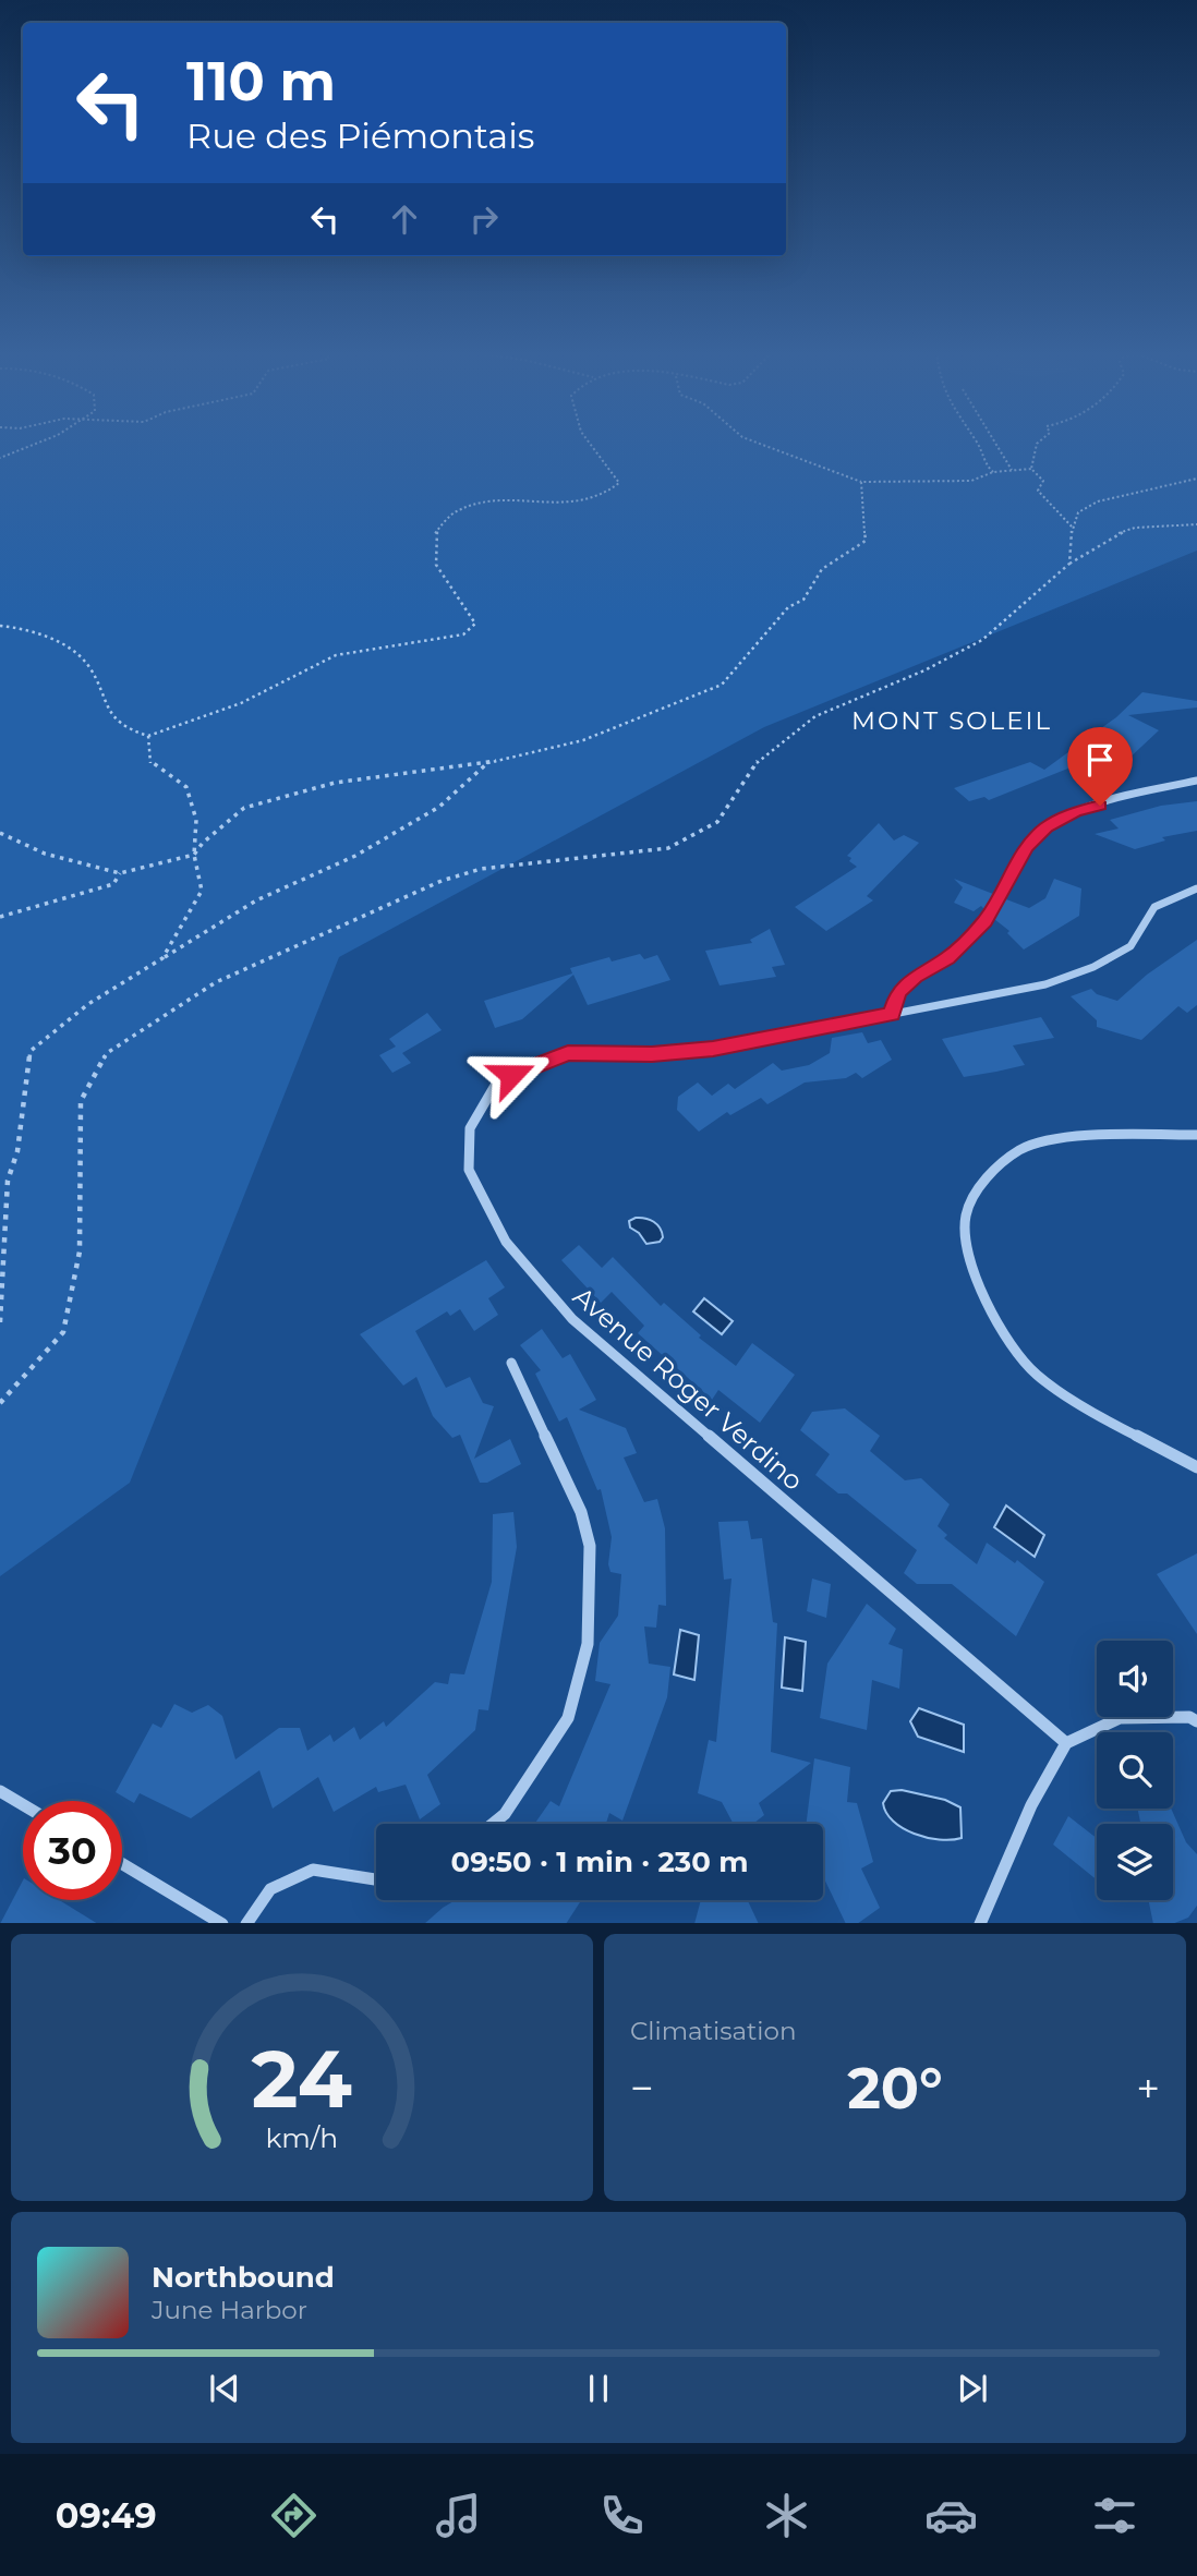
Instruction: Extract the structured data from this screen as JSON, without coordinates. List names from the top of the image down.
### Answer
{
  "streets": {
    "street": ["Avenue Roger Verdino"]
  },
  "districts": ["MONT SOLEIL"],
  "page": {
    "turn": ["110 m", "Rue des Piémontais"],
    "limit": "30",
    "trip": "09:50 · 1 min · 230 m",
    "tile": "Climatisation",
    "heat": ["−", "20°", "+"],
    "song": ["Northbound", "June Harbor"],
    "tabs": "09:49",
    "gauge": ["24", "km/h"]
  }
}
